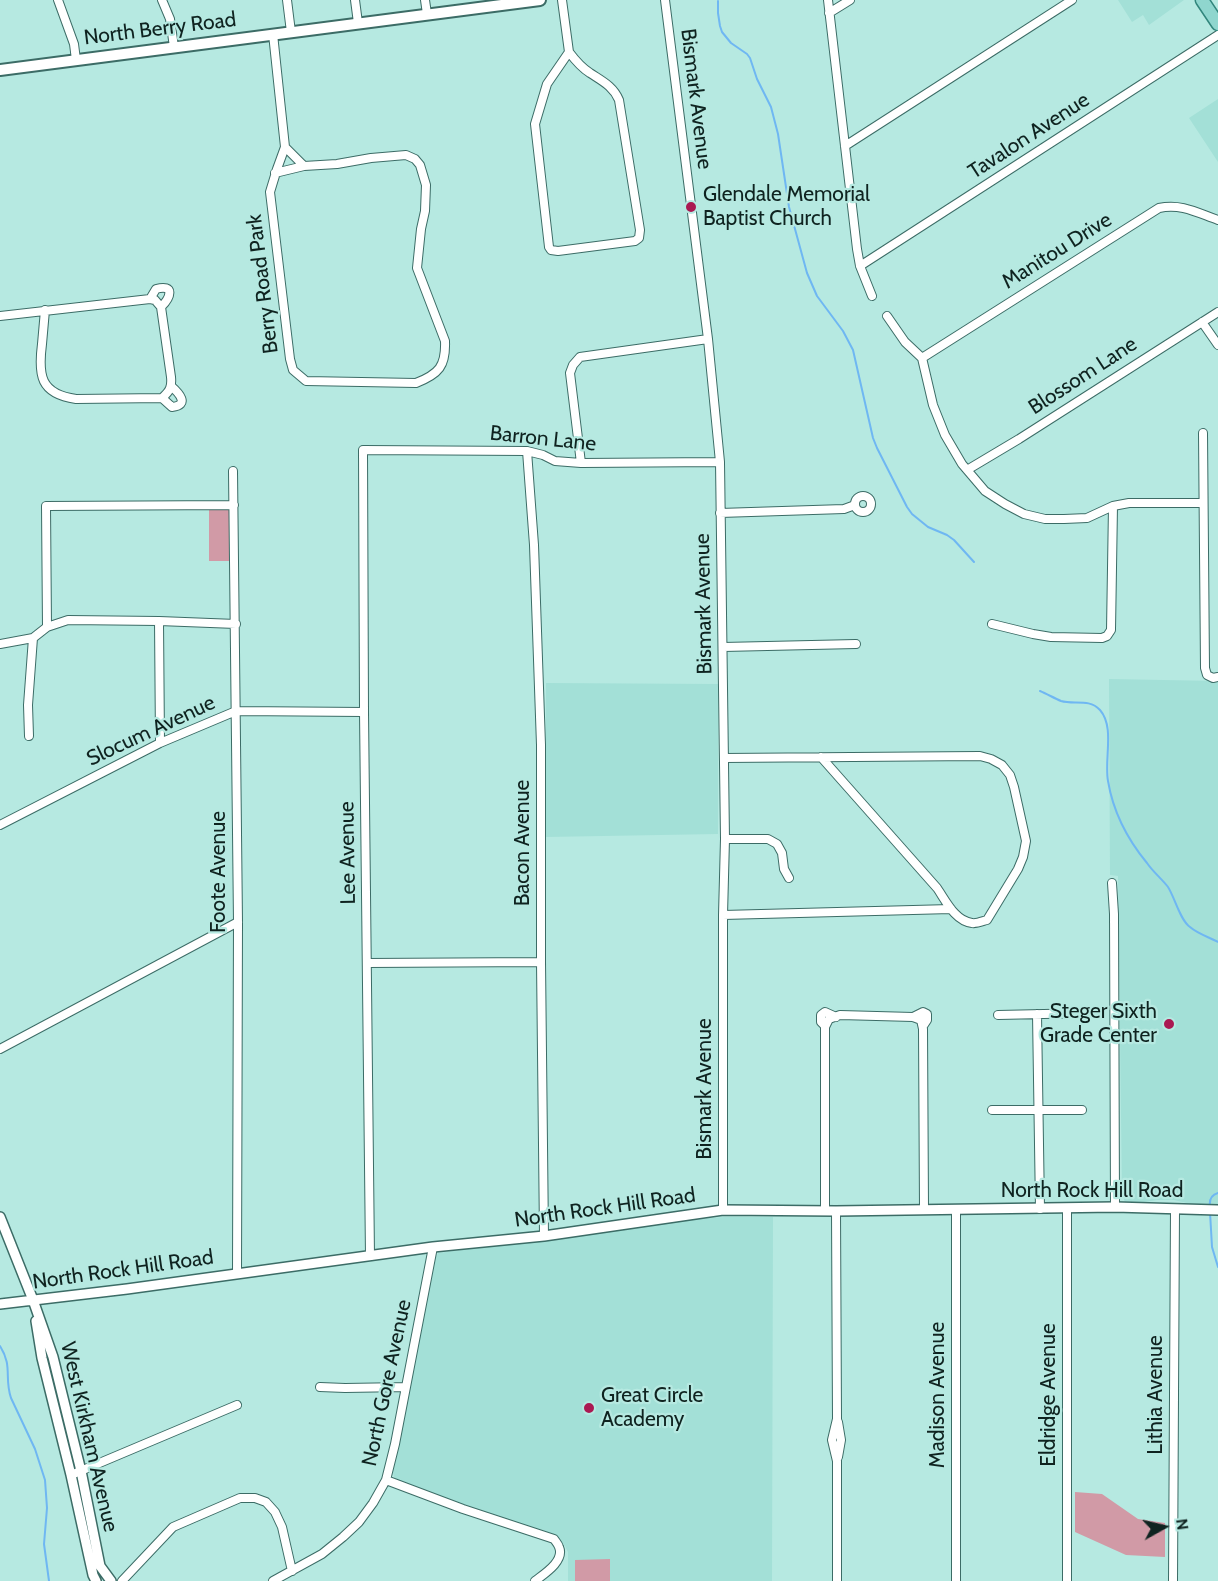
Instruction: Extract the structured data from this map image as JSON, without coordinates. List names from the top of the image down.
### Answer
{
  "streets": {
    "main road": ["North Berry Road"],
    "street": [
      "Bismark Avenue",
      "Tavalon Avenue",
      "Manitou Drive",
      "Berry Road Park",
      "Blossom Lane",
      "Barron Lane",
      "Slocum Avenue",
      "Bacon Avenue",
      "Lee Avenue",
      "Foote Avenue",
      "North Rock Hill Road",
      "North Gore Avenue",
      "Madison Avenue",
      "Eldridge Avenue",
      "Lithia Avenue",
      "West Kirkham Avenue"
    ]
  },
  "crossings": [
    ["North Berry Road", "Berry Road Park"],
    ["Bismark Avenue", "Barron Lane"],
    ["Bismark Avenue", "North Rock Hill Road"],
    ["Barron Lane", "Bacon Avenue"],
    ["Barron Lane", "Lee Avenue"],
    ["Slocum Avenue", "Lee Avenue"],
    ["Slocum Avenue", "Foote Avenue"],
    ["Bacon Avenue", "North Rock Hill Road"],
    ["Lee Avenue", "North Rock Hill Road"],
    ["Foote Avenue", "North Rock Hill Road"],
    ["North Rock Hill Road", "North Gore Avenue"],
    ["North Rock Hill Road", "Madison Avenue"],
    ["North Rock Hill Road", "Eldridge Avenue"],
    ["North Rock Hill Road", "Lithia Avenue"],
    ["North Rock Hill Road", "West Kirkham Avenue"]
  ],
  "places": ["Glendale Memorial Baptist Church", "Steger Sixth Grade Center", "Great Circle Academy"],
  "north": "right"
}
